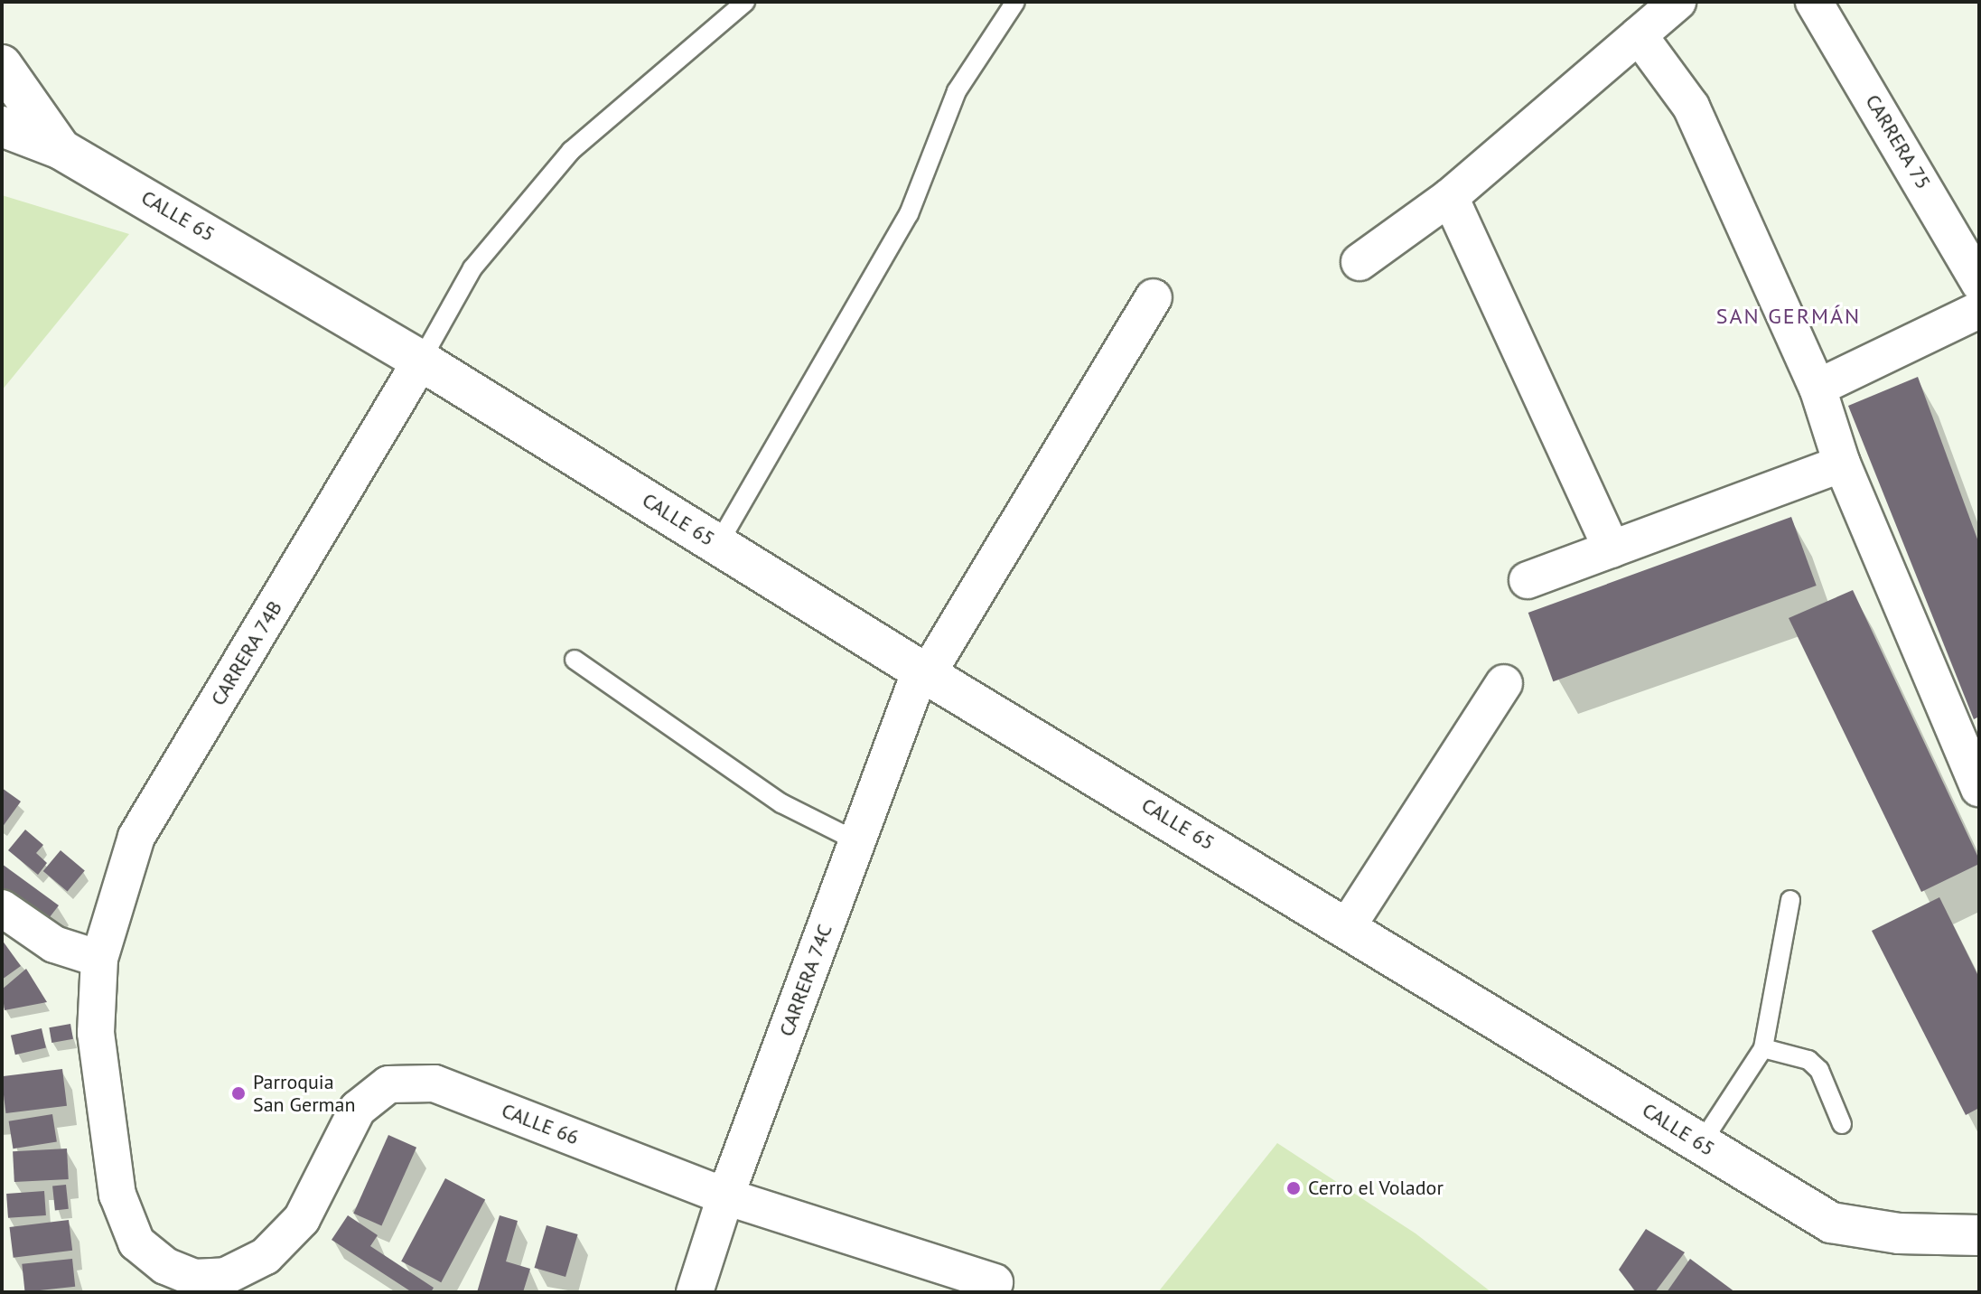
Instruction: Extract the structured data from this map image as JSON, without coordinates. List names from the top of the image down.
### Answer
{
  "streets": {
    "main road": ["CALLE 65"],
    "street": [
      "CARRERA 75",
      "CARRERA 74B",
      "CARRERA 74C",
      "CALLE 66"
    ]
  },
  "crossings": [
    ["CALLE 65", "CARRERA 74B"],
    ["CALLE 65", "CARRERA 74C"],
    ["CARRERA 74B", "CALLE 66"],
    ["CARRERA 74C", "CALLE 66"]
  ],
  "districts": ["SAN GERMÁN"],
  "places": ["Parroquia San German", "Cerro el Volador"]
}
